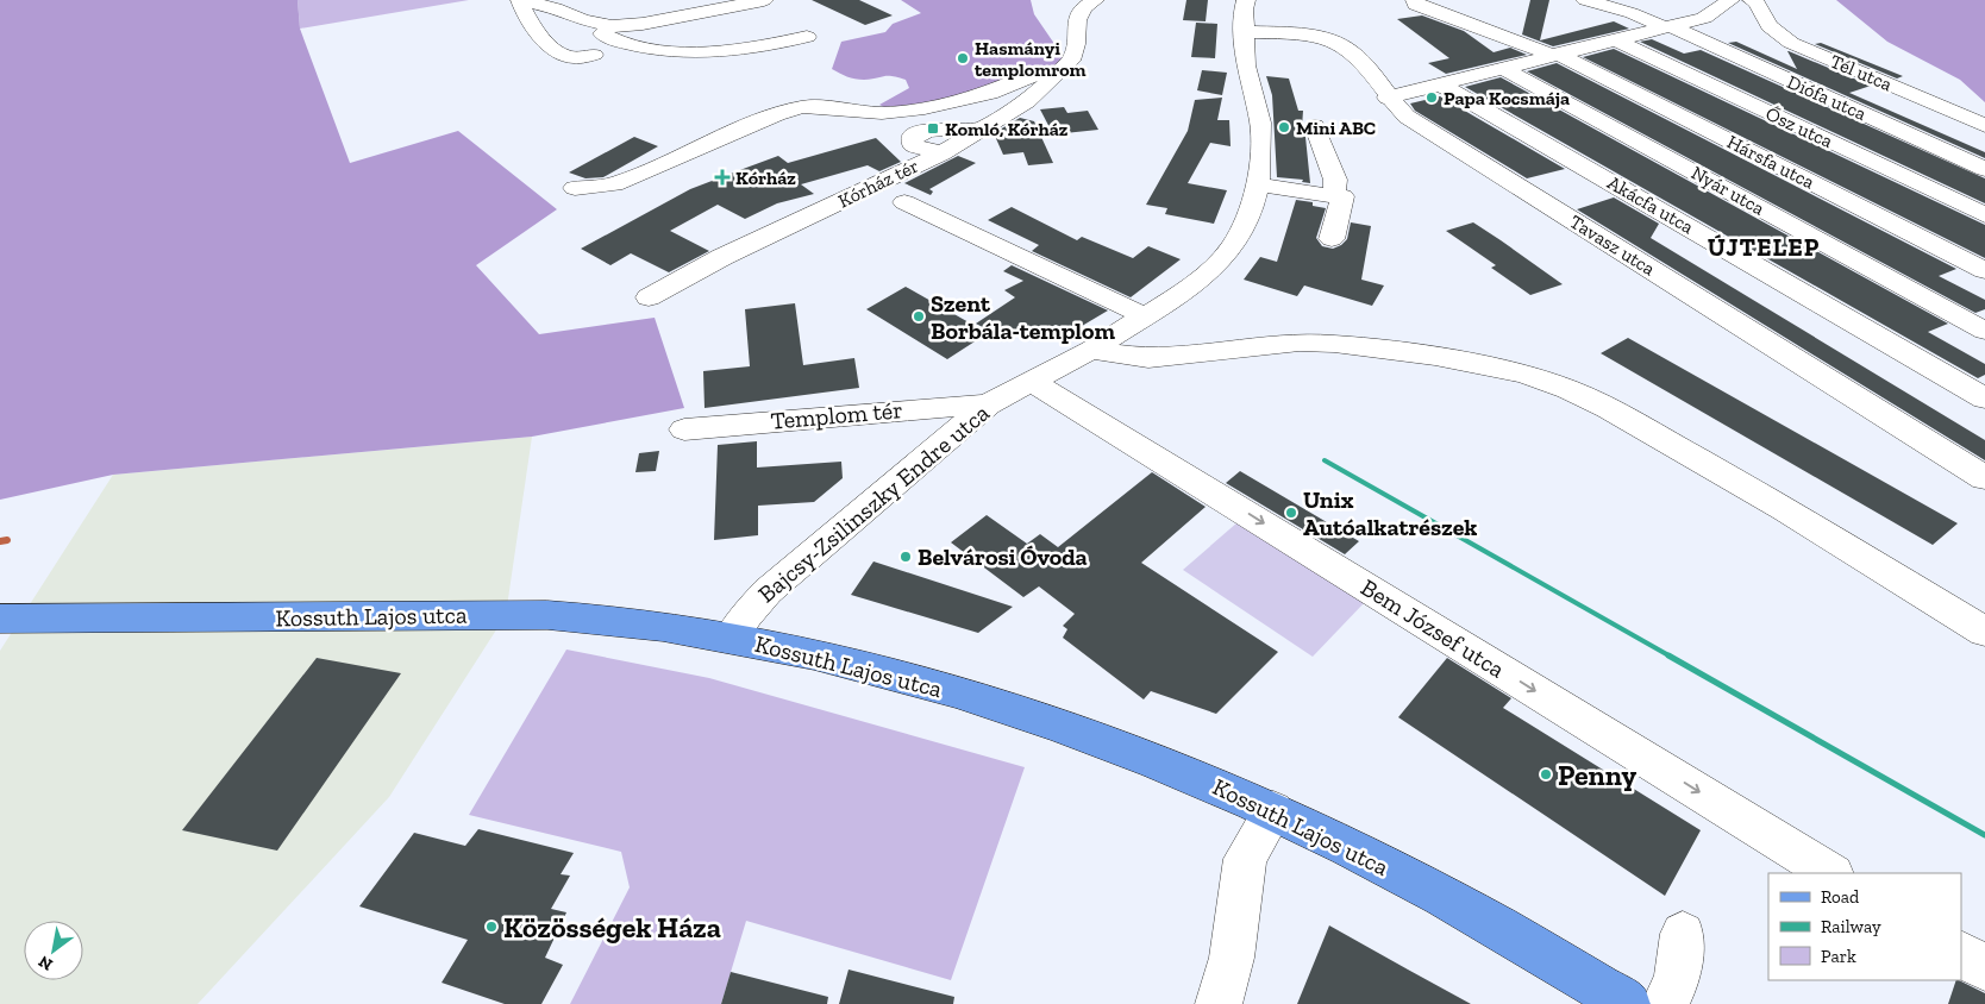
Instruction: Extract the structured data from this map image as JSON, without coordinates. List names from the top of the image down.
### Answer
{
  "streets": {
    "main road": ["Kossuth Lajos utca"],
    "street": [
      "Tél utca",
      "Diófa utca",
      "Ősz utca",
      "Hársfa utca",
      "Kórház tér",
      "Nyár utca",
      "Akácfa utca",
      "Tavasz utca",
      "Templom tér",
      "Bajcsy-Zsilinszky Endre utca",
      "Bem József utca"
    ]
  },
  "crossings": [
    ["Tavasz utca", "Bajcsy-Zsilinszky Endre utca"],
    ["Templom tér", "Bajcsy-Zsilinszky Endre utca"],
    ["Bajcsy-Zsilinszky Endre utca", "Kossuth Lajos utca"],
    ["Bajcsy-Zsilinszky Endre utca", "Bem József utca"]
  ],
  "districts": ["ÚJTELEP"],
  "places": {
    "other": [
      "Hasmányi templomrom",
      "Papa Kocsmája",
      "Mini ABC",
      "Szent Borbála-templom",
      "Unix Autóalkatrészek",
      "Belvárosi Óvoda",
      "Penny",
      "Közösségek Háza"
    ],
    "transit": ["Komló, Kórház"],
    "health": ["Kórház"]
  },
  "legend": ["Road", "Railway", "Park"],
  "north": "bottom left"
}
